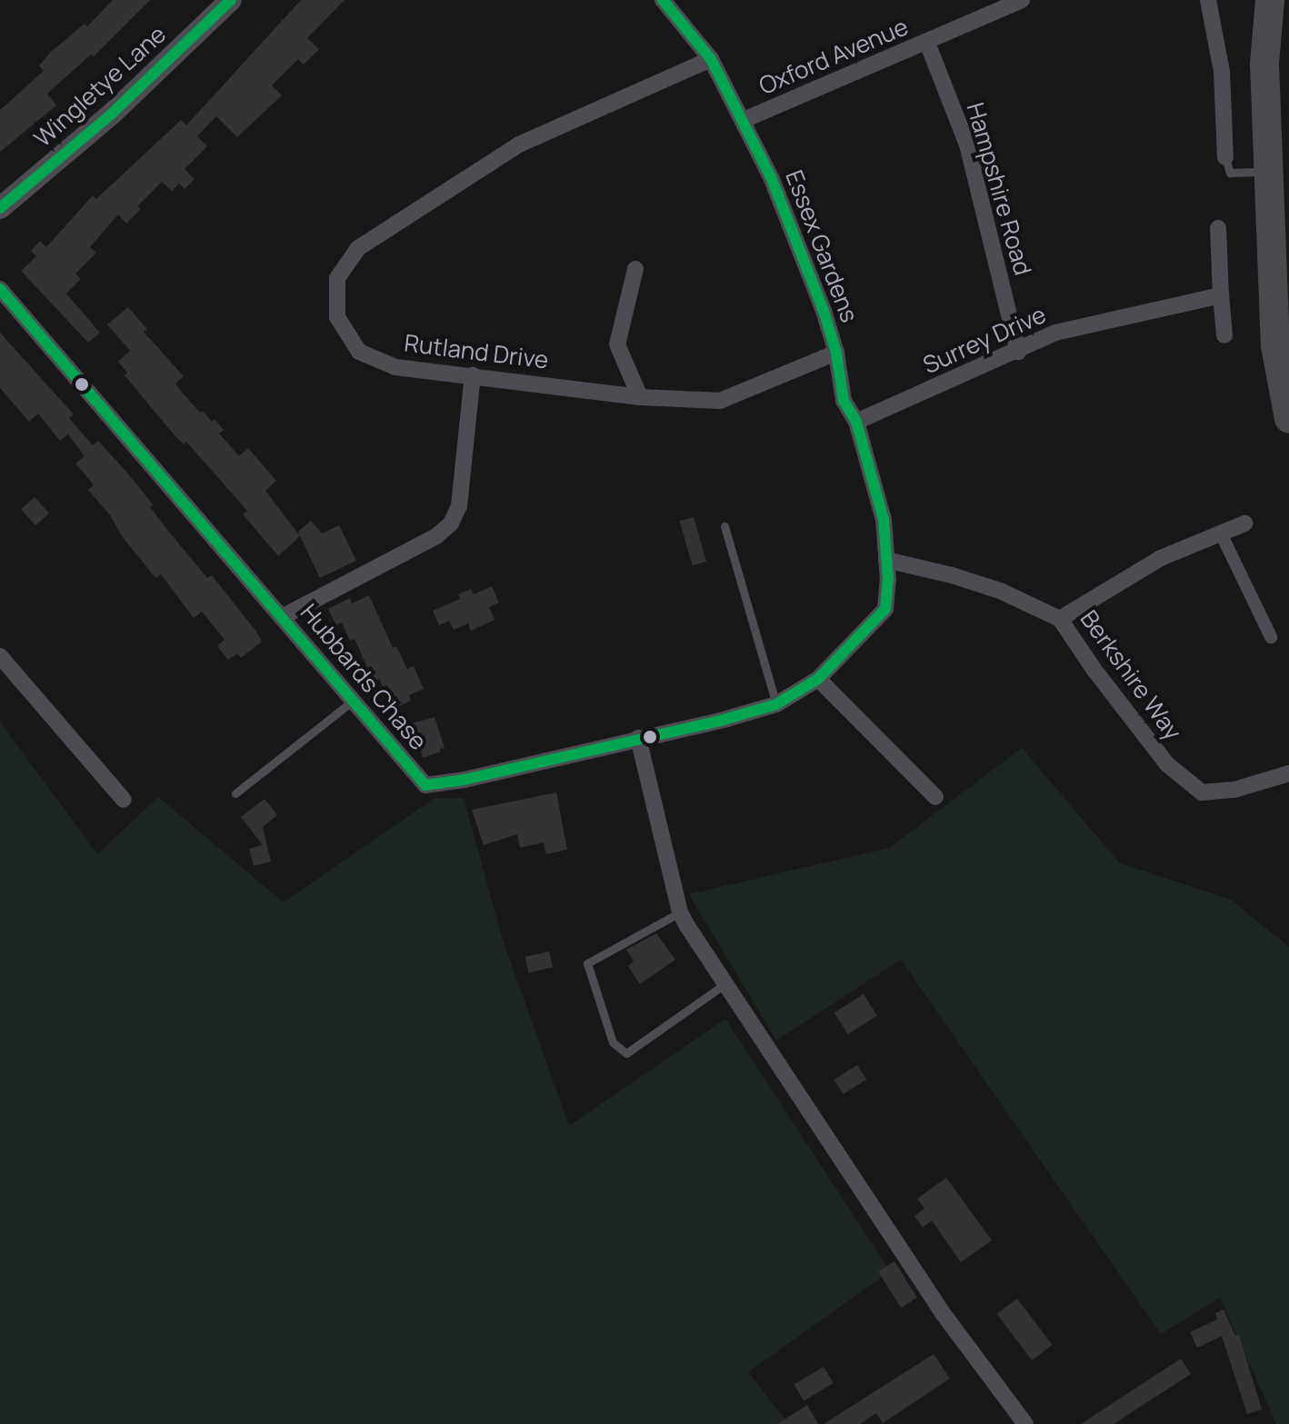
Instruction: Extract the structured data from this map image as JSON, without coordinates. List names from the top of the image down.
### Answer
{
  "streets": {
    "street": [
      "Oxford Avenue",
      "Wingletye Lane",
      "Hampshire Road",
      "Essex Gardens",
      "Surrey Drive",
      "Rutland Drive",
      "Berkshire Way",
      "Hubbards Chase"
    ]
  },
  "crossings": [
    ["Oxford Avenue", "Hampshire Road"],
    ["Oxford Avenue", "Essex Gardens"],
    ["Hampshire Road", "Surrey Drive"],
    ["Essex Gardens", "Surrey Drive"],
    ["Essex Gardens", "Rutland Drive"],
    ["Essex Gardens", "Berkshire Way"],
    ["Essex Gardens", "Hubbards Chase"]
  ]
}
